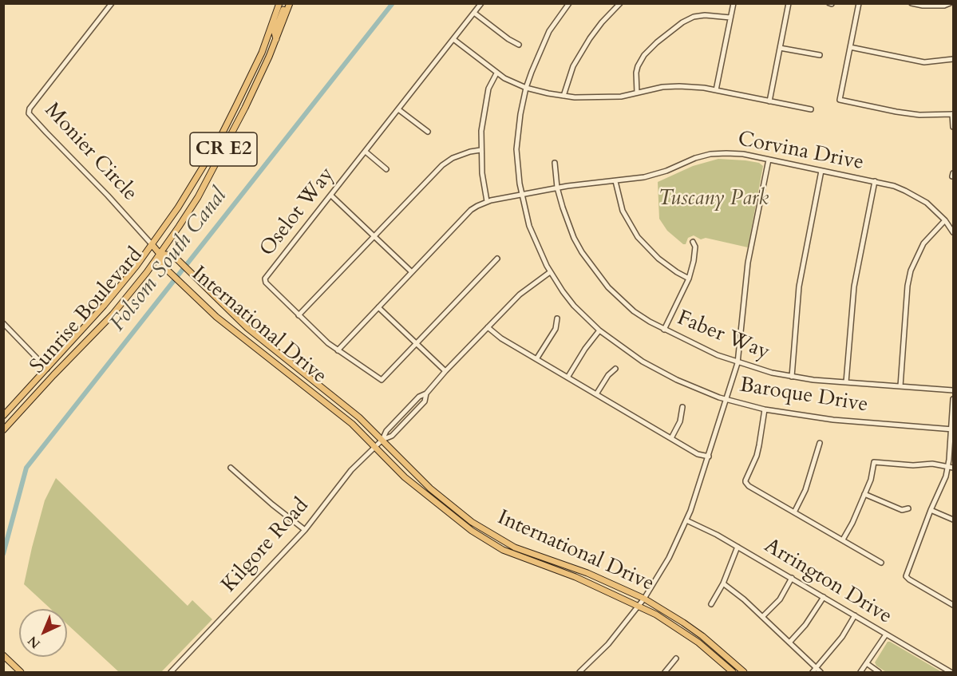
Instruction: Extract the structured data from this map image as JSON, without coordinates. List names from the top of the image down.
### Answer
{
  "streets": {
    "main road": [
      "CR E2",
      "Monier Circle",
      "Sunrise Boulevard",
      "International Drive"
    ],
    "street": [
      "Corvina Drive",
      "Oselot Way",
      "Faber Way",
      "Baroque Drive",
      "Kilgore Road",
      "Arrington Drive"
    ]
  },
  "crossings": [
    ["Corvina Drive", "Faber Way"],
    ["Corvina Drive", "Baroque Drive"],
    ["Monier Circle", "Sunrise Boulevard"],
    ["Monier Circle", "International Drive"],
    ["Sunrise Boulevard", "International Drive"],
    ["International Drive", "Kilgore Road"],
    ["Baroque Drive", "Kilgore Road"]
  ],
  "water": ["Folsom South Canal"],
  "parks": ["Tuscany Park"],
  "north": "bottom left"
}
